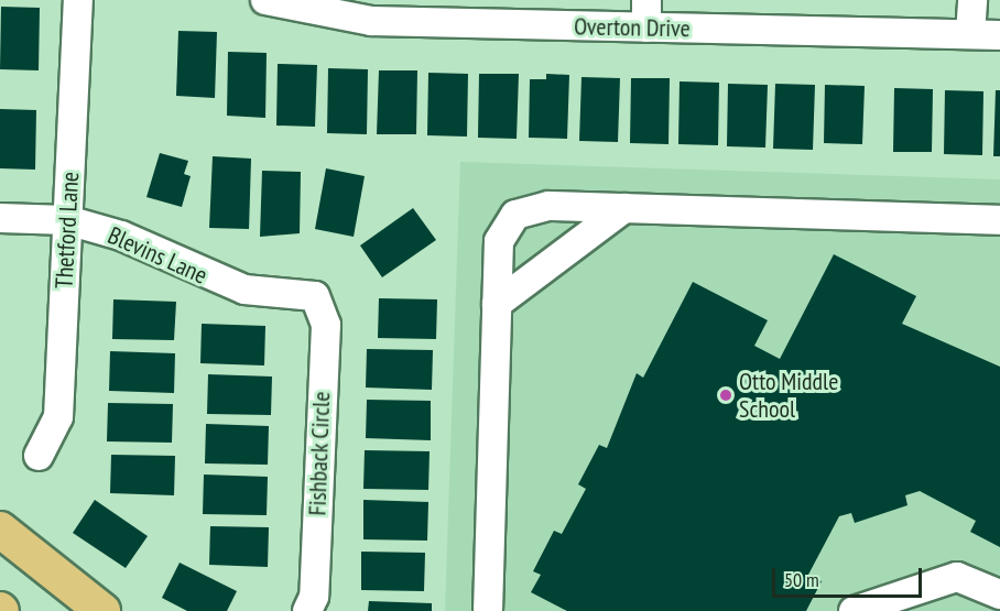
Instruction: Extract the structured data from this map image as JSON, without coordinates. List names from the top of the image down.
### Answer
{
  "streets": {
    "street": [
      "Overton Drive",
      "Thetford Lane",
      "Blevins Lane",
      "Fishback Circle"
    ]
  },
  "crossings": [
    ["Thetford Lane", "Blevins Lane"],
    ["Blevins Lane", "Fishback Circle"]
  ],
  "places": ["Otto Middle School"],
  "scale_bar": "50 m"
}
